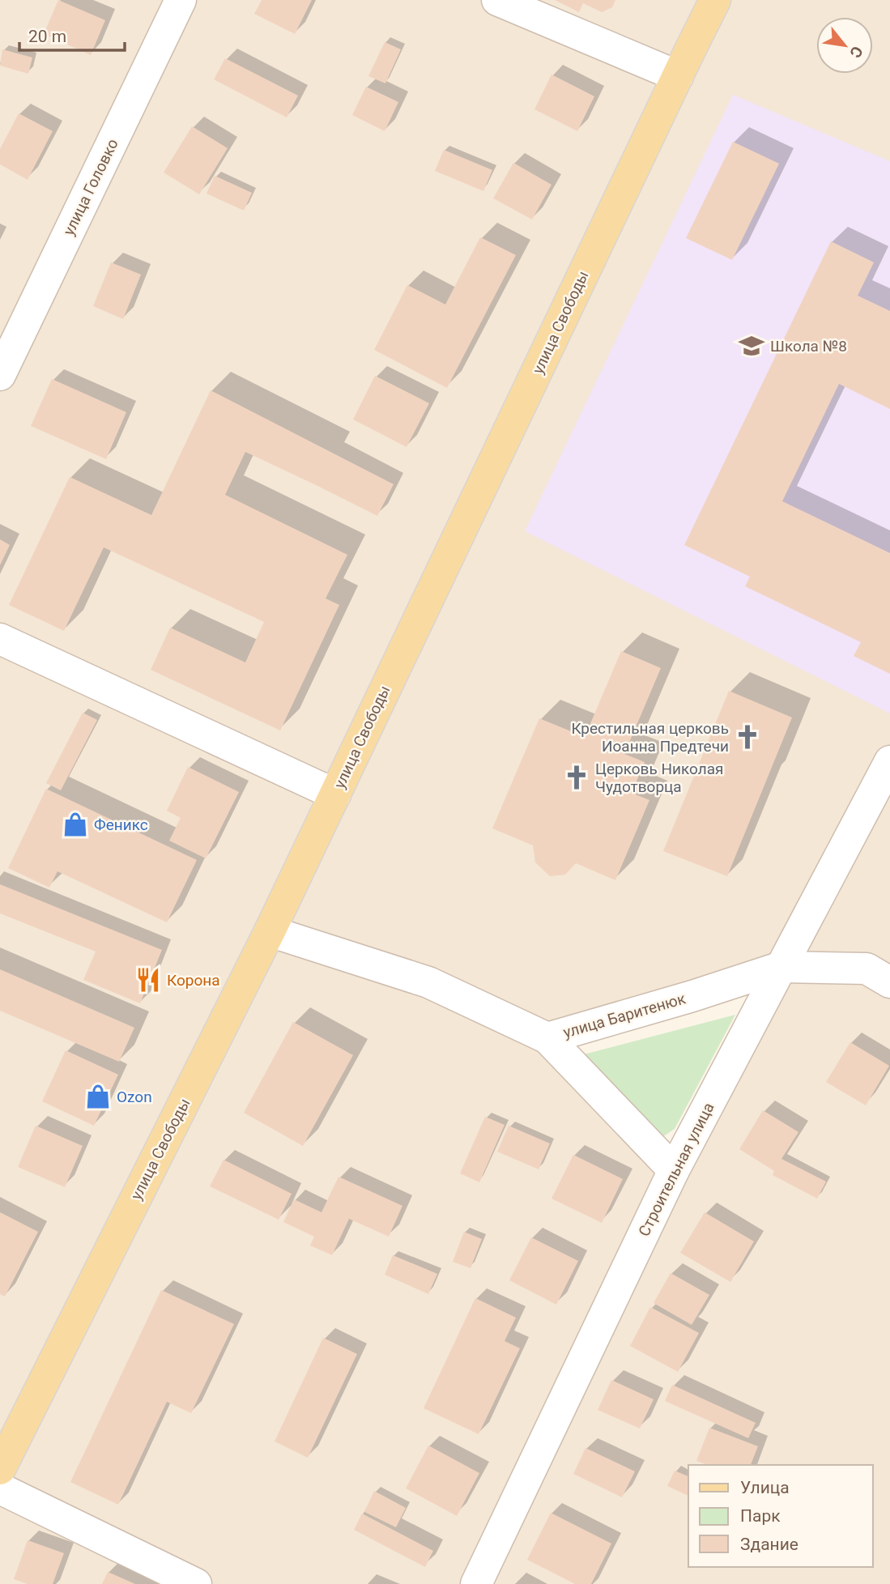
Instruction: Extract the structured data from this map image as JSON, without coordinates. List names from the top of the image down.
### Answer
{
  "streets": {
    "main road": ["улица Свободы"],
    "street": ["улица Головко", "улица Баритенюк", "Строительная улица"]
  },
  "crossings": [
    ["улица Свободы", "улица Баритенюк"],
    ["улица Баритенюк", "Строительная улица"]
  ],
  "places": {
    "school or university": ["Школа №8"],
    "church": ["Крестильная церковь Иоанна Предтечи", "Церковь Николая Чудотворца"],
    "shop": ["Феникс", "Ozon"],
    "restaurant": ["Корона"]
  },
  "legend": ["Улица", "Парк", "Здание"],
  "scale_bar": "20 m",
  "north": "bottom right"
}
